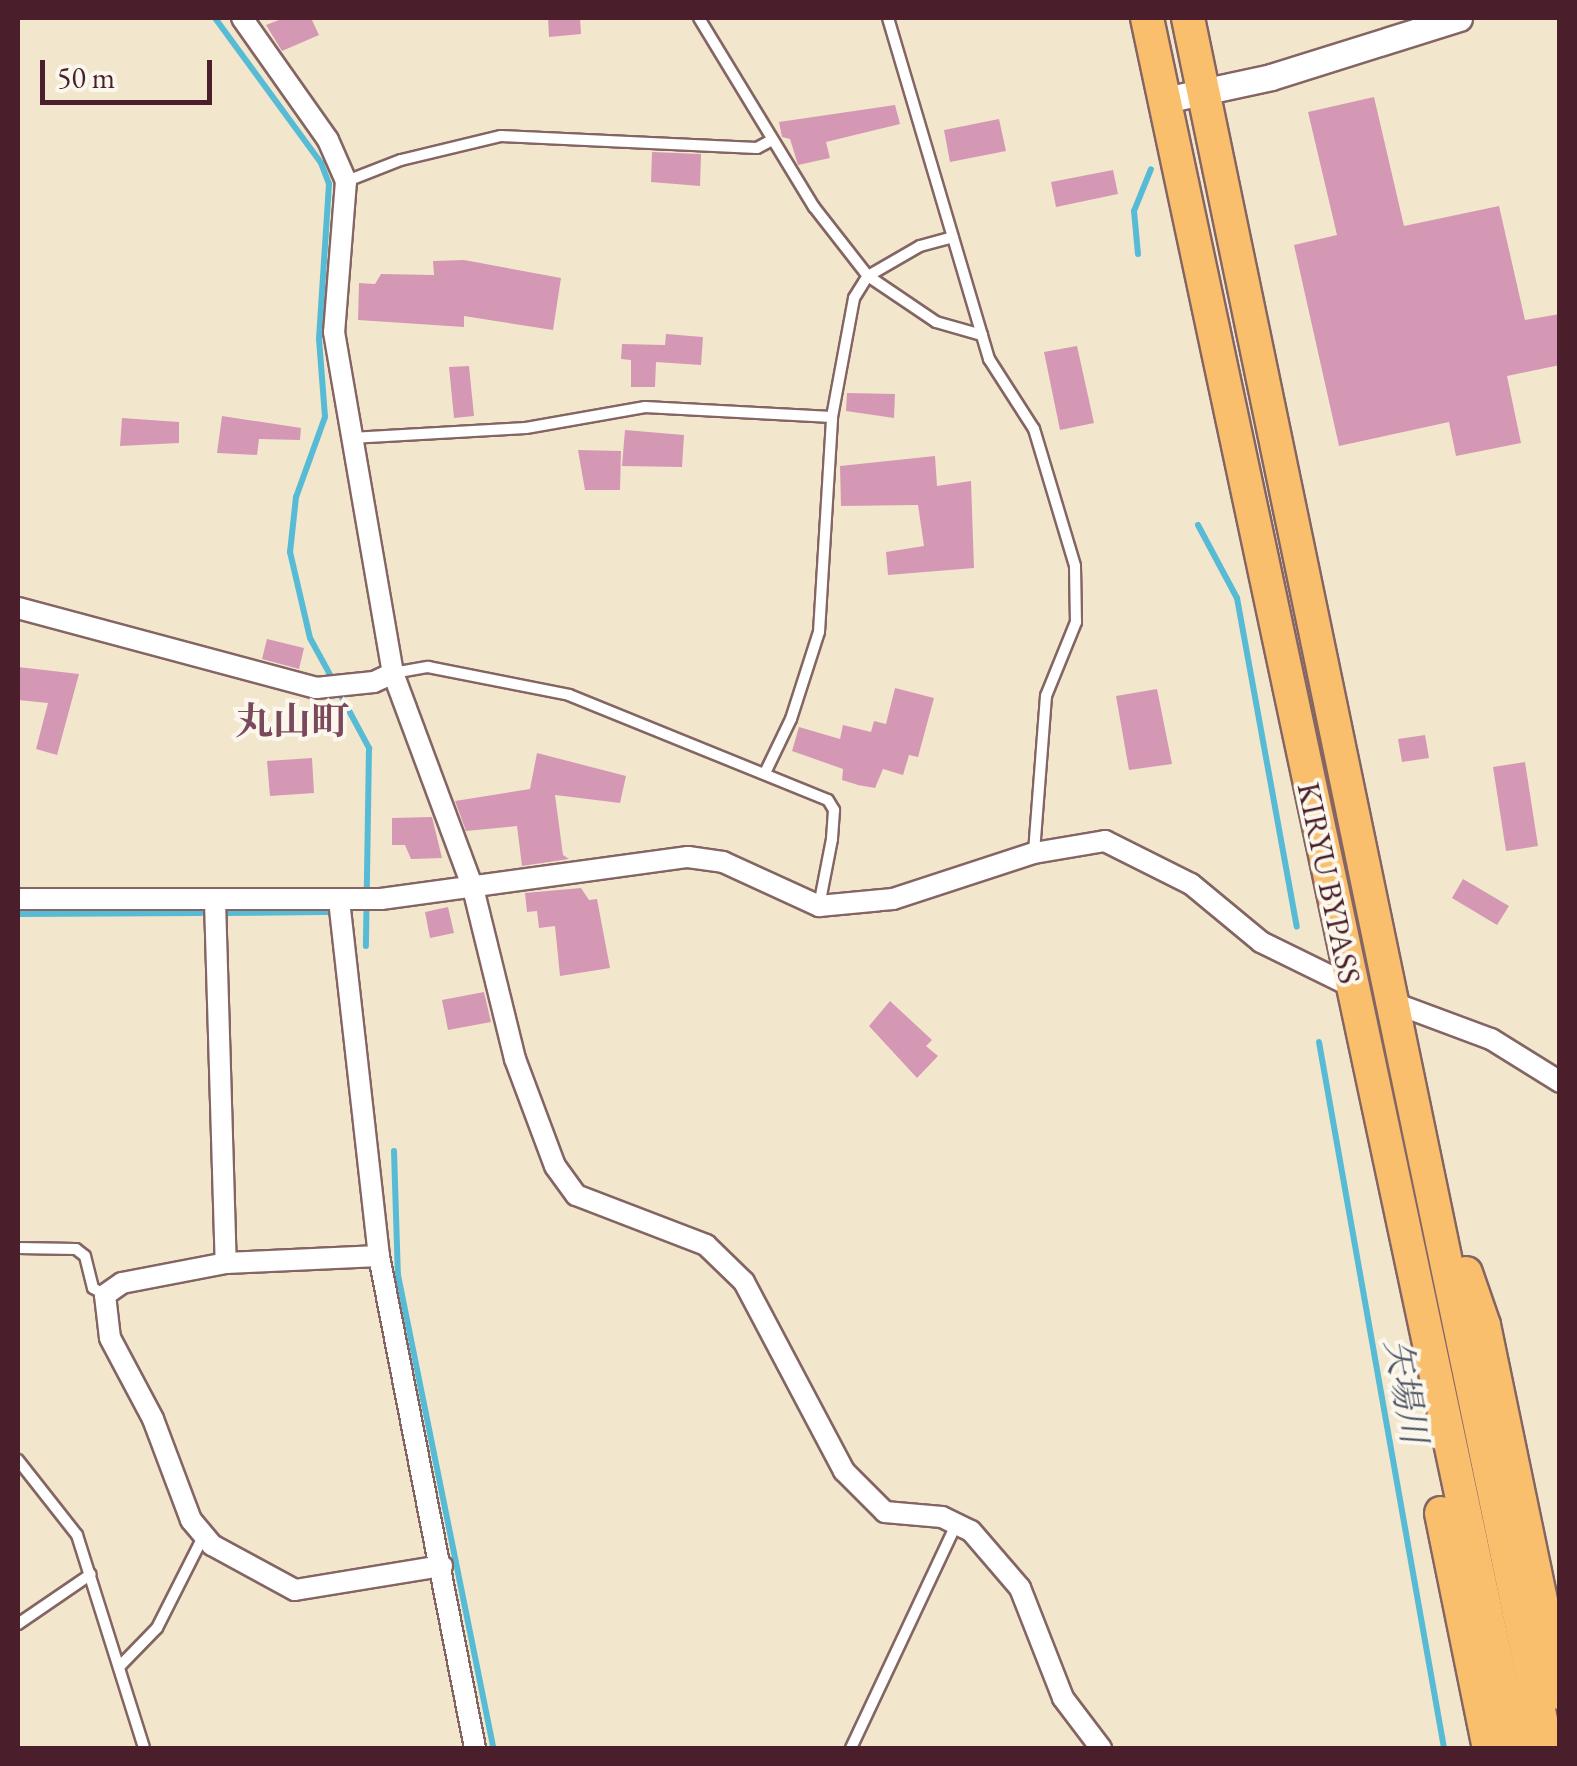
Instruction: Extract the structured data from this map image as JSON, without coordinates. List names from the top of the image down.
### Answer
{
  "streets": {
    "highway": ["KIRYU BYPASS"]
  },
  "districts": ["丸山町"],
  "water": ["矢場川"],
  "scale_bar": "50 m"
}
